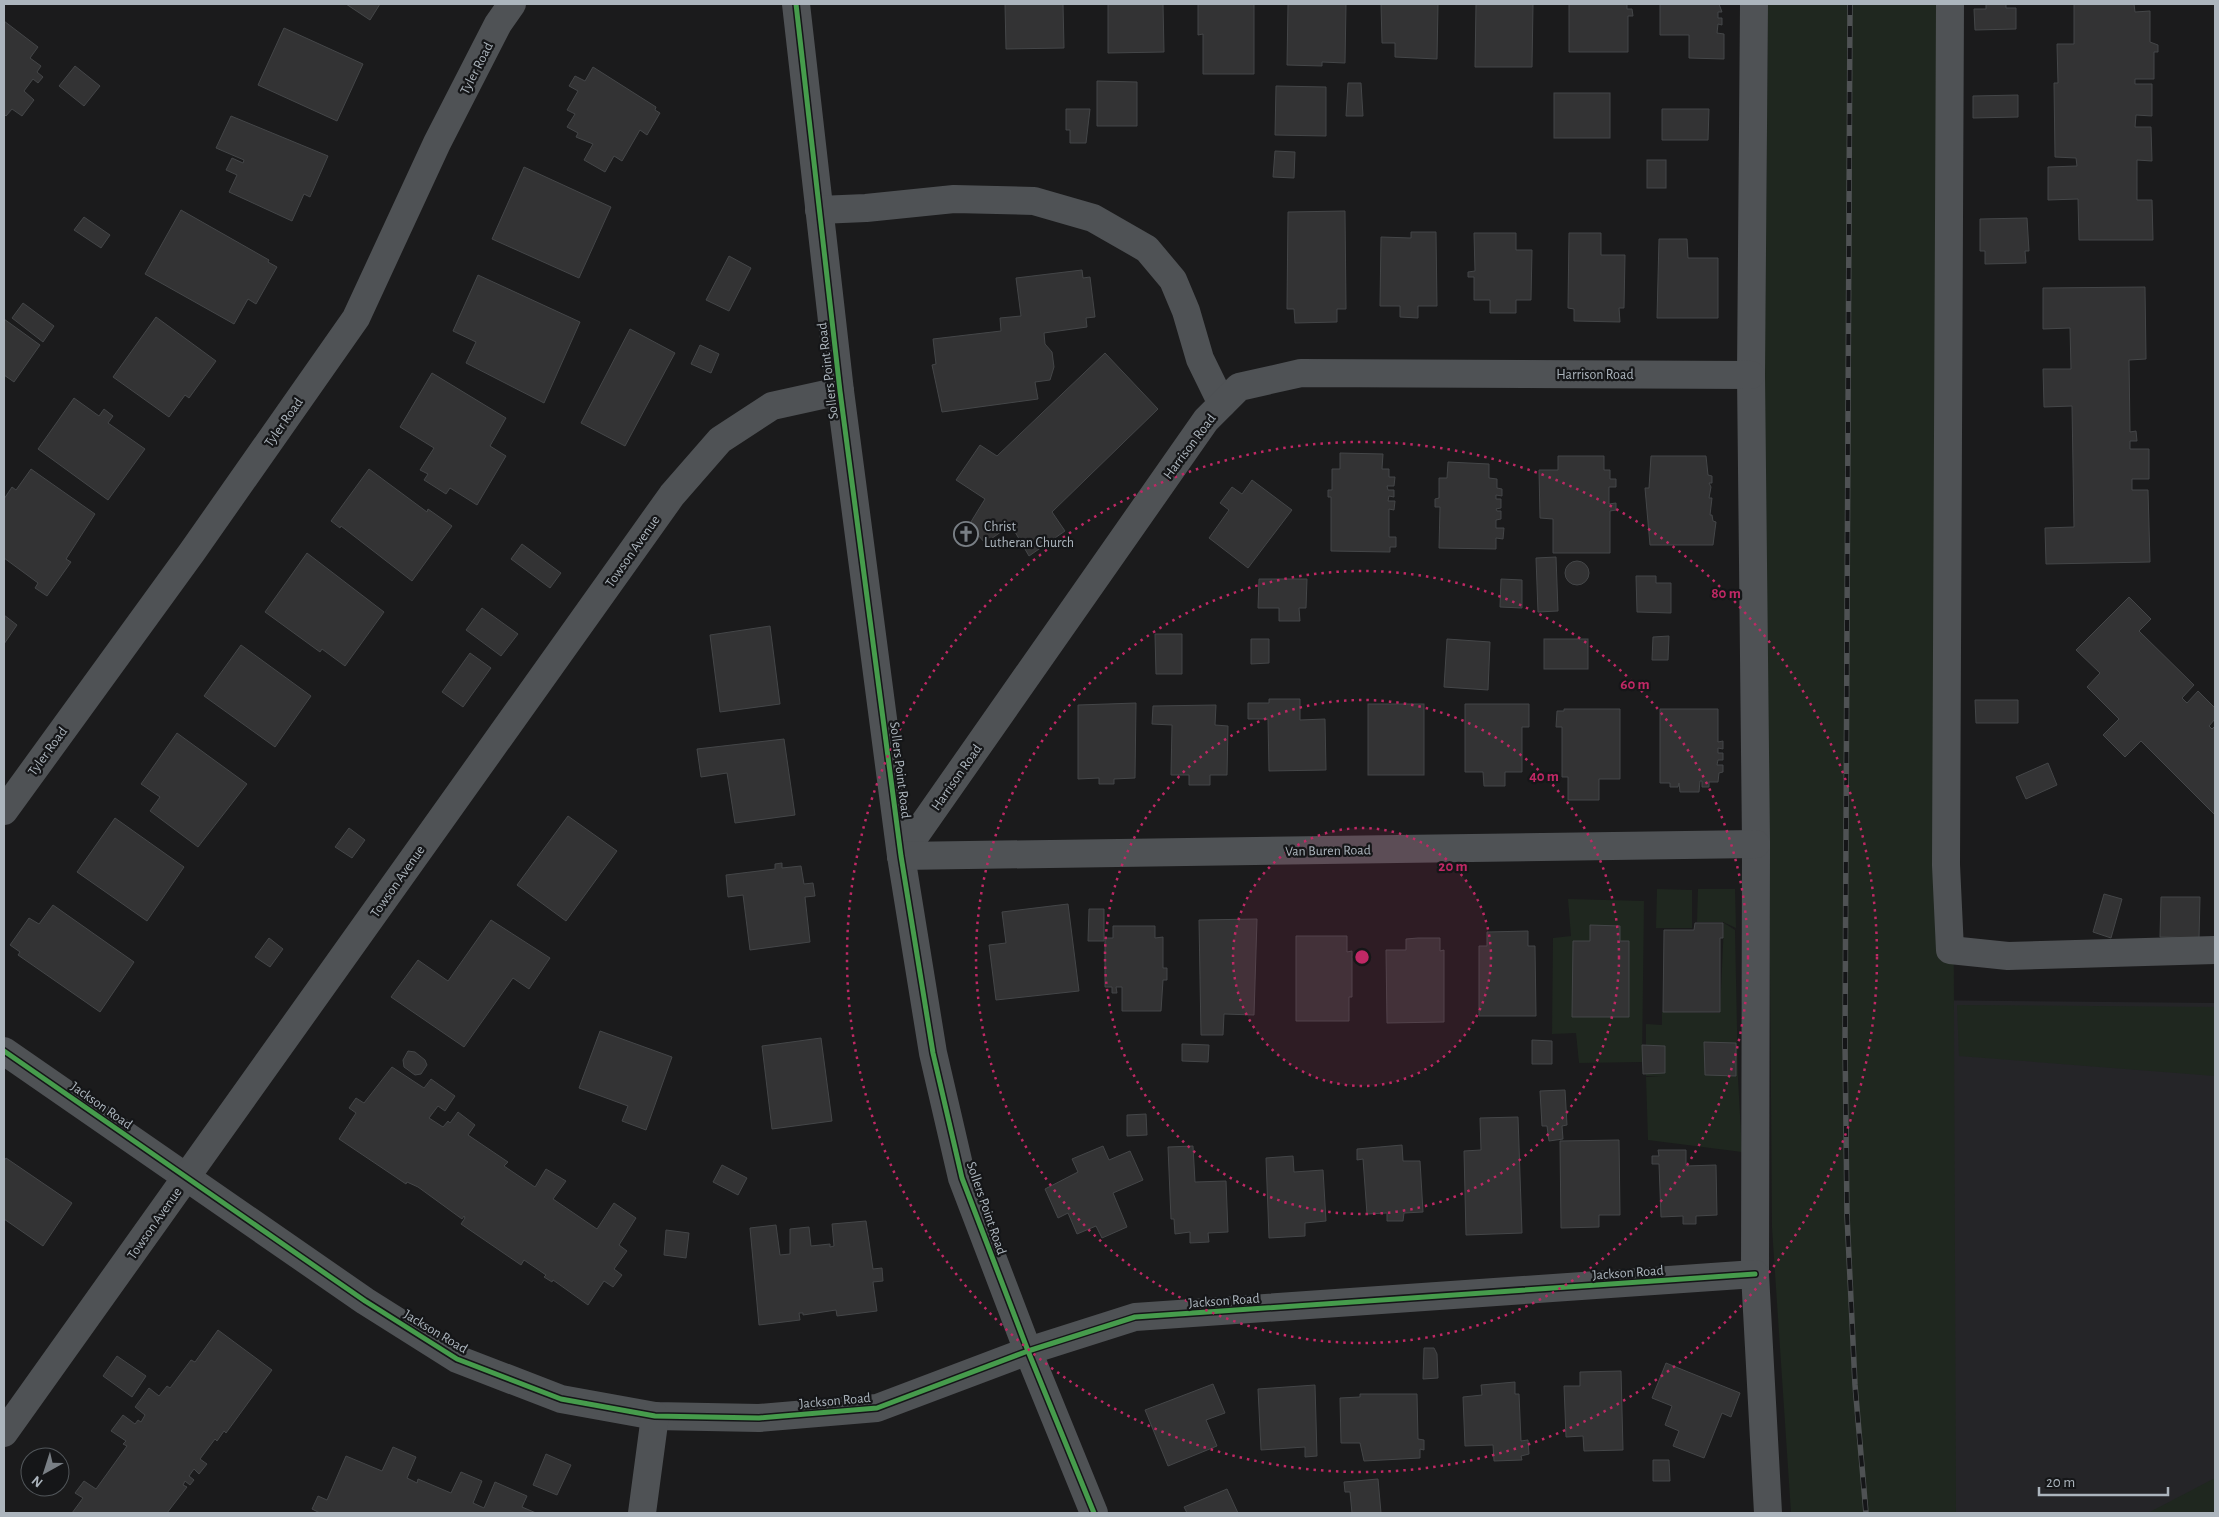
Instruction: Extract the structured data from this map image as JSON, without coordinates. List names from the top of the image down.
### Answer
{
  "streets": {
    "street": [
      "Tyler Road",
      "Sollers Point Road",
      "Harrison Road",
      "Towson Avenue",
      "Van Buren Road",
      "Jackson Road"
    ]
  },
  "crossings": [
    ["Sollers Point Road", "Harrison Road"],
    ["Sollers Point Road", "Towson Avenue"],
    ["Sollers Point Road", "Van Buren Road"],
    ["Sollers Point Road", "Jackson Road"],
    ["Harrison Road", "Van Buren Road"],
    ["Towson Avenue", "Jackson Road"]
  ],
  "places": {
    "church": ["Christ Lutheran Church"]
  },
  "scale_bar": "20 m",
  "north": "bottom left",
  "rings": [
    "80 m",
    "60 m",
    "40 m",
    "20 m"
  ]
}
